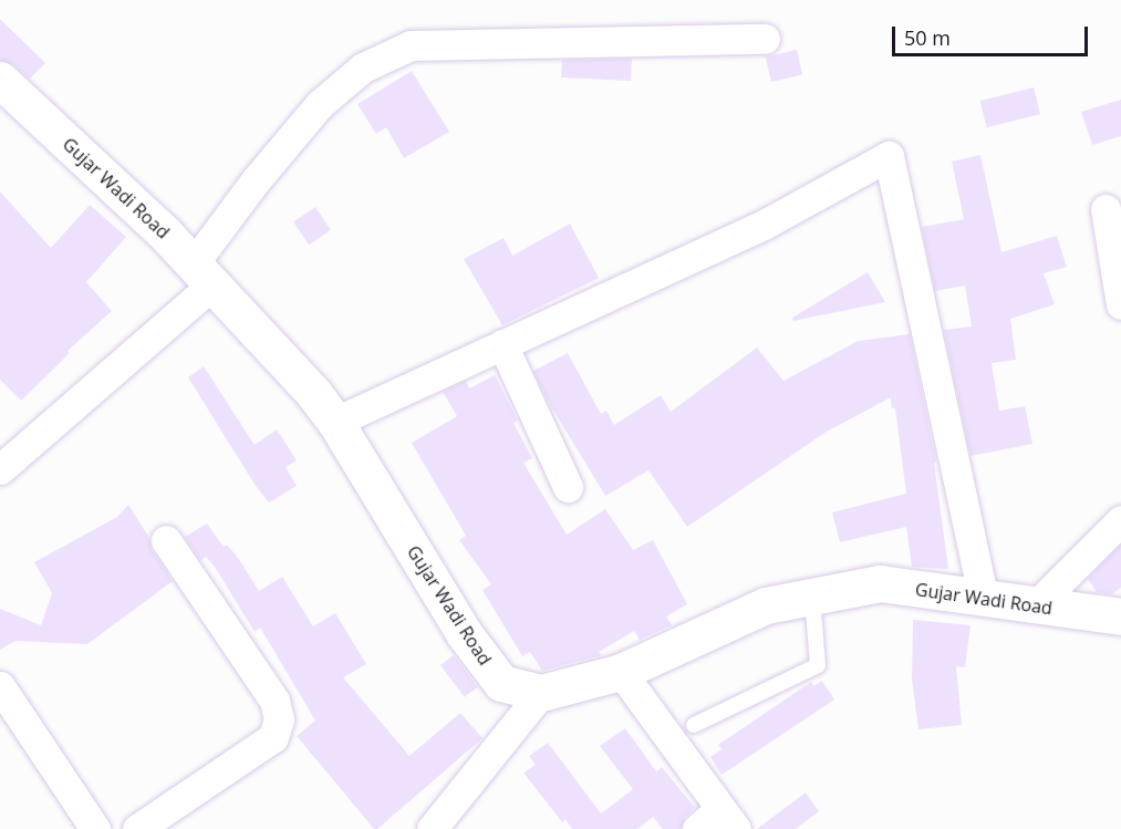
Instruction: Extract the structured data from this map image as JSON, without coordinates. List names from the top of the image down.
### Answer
{
  "streets": {
    "street": ["Gujar Wadi Road"]
  },
  "scale_bar": "50 m"
}
